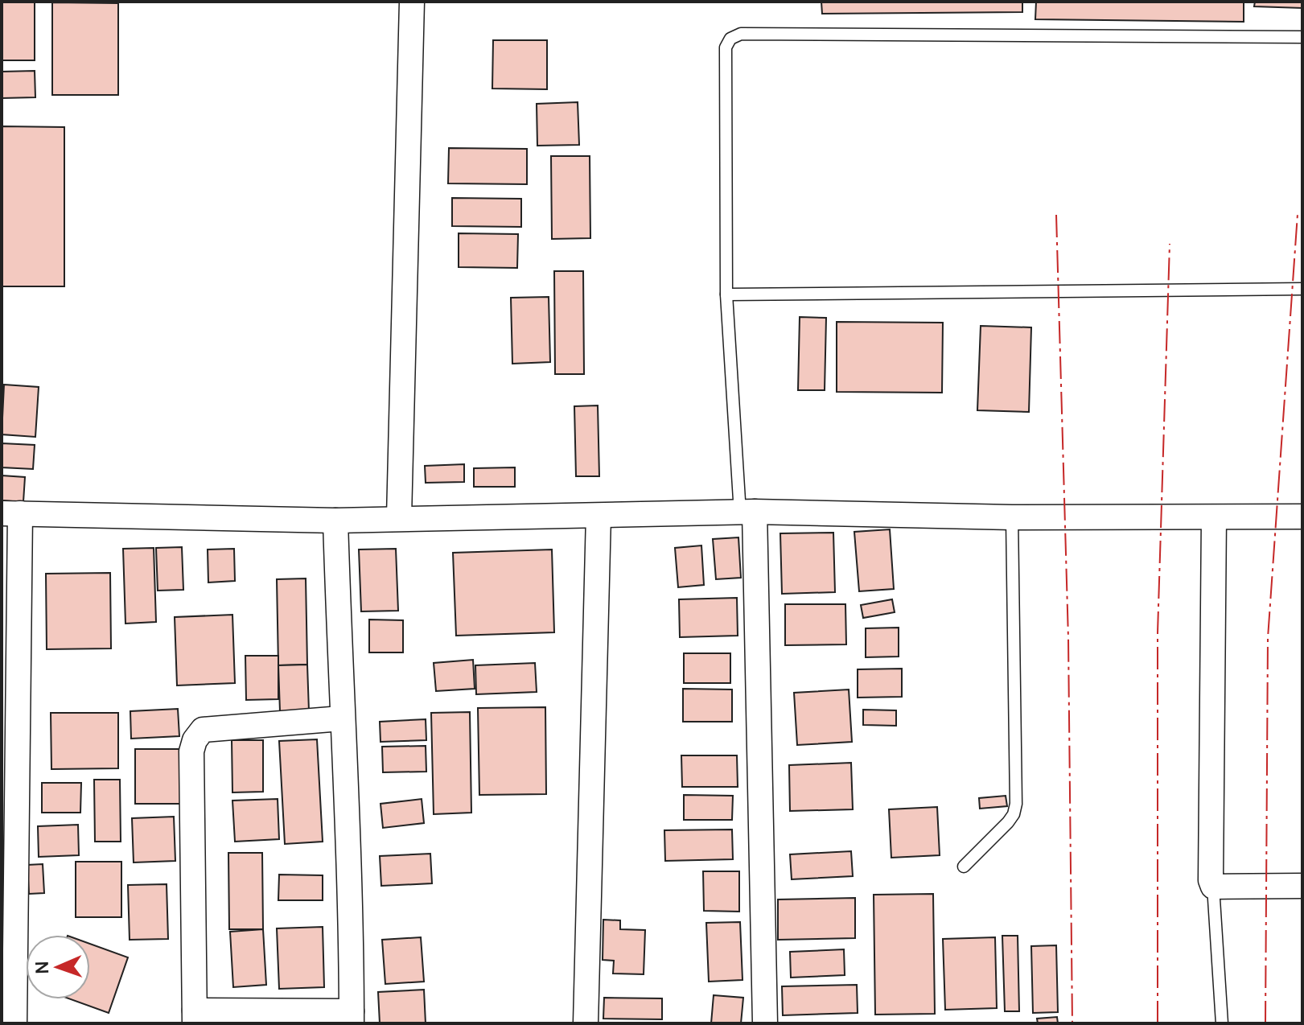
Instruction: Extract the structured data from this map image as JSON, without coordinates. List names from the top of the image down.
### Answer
{
  "north": "left"
}
